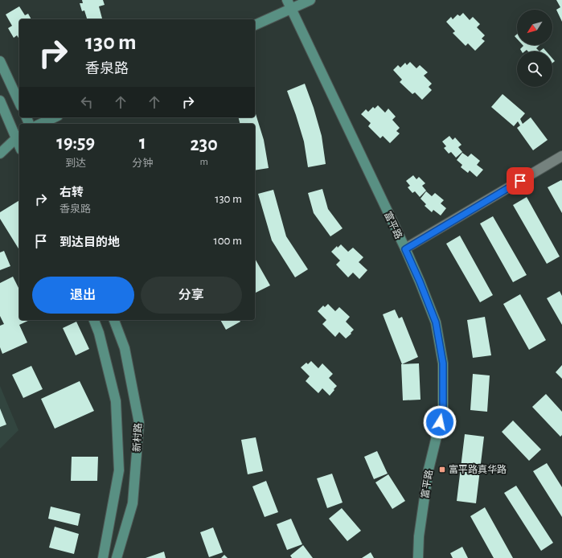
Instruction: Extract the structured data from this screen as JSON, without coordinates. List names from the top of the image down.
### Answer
{
  "streets": {
    "street": ["富平路", "新村路"]
  },
  "places": {
    "transit": ["富平路真华路"]
  },
  "north": "bottom left",
  "page": {
    "turn": ["130 m", "香泉路"],
    "eta": [
      "19:59",
      "到达",
      "1",
      "分钟",
      "230",
      "m"
    ],
    "list": [
      {
        "name": "右转",
        "note": "香泉路",
        "value": "130 m"
      },
      {
        "name": "到达目的地",
        "value": "100 m"
      }
    ],
    "buttons": ["退出", "分享"]
  }
}
